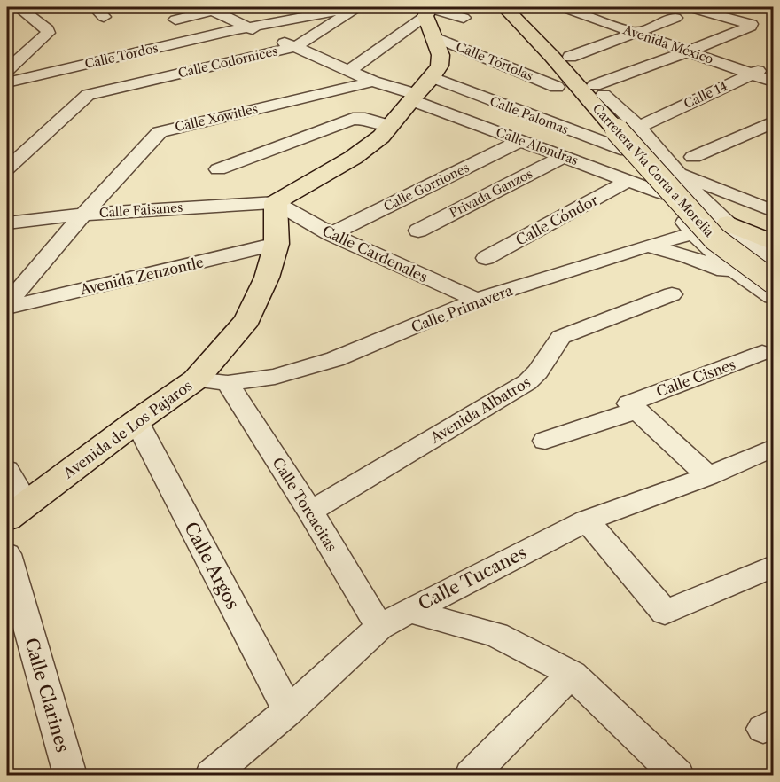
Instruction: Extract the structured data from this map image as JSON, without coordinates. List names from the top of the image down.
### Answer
{
  "streets": {
    "main road": ["Carretera Vía Corta a Morelia", "Avenida de Los Pajaros"],
    "street": [
      "Avenida México",
      "Calle Tordos",
      "Calle Tórtolas",
      "Calle Codornices",
      "Calle 14",
      "Calle Palomas",
      "Calle Xowitles",
      "Calle Alondras",
      "Calle Gorriones",
      "Privada Ganzos",
      "Calle Faisanes",
      "Calle Cóndor",
      "Calle Cardenales",
      "Avenida Zenzontle",
      "Calle Primavera",
      "Calle Cisnes",
      "Avenida Albatros",
      "Calle Torcacitas",
      "Calle Argos",
      "Calle Tucanes",
      "Calle Clarines"
    ]
  },
  "crossings": [
    ["Avenida México", "Calle 14"],
    ["Calle Tordos", "Calle Codornices"],
    ["Calle Tordos", "Calle Alondras"],
    ["Calle Codornices", "Calle Alondras"],
    ["Calle Xowitles", "Calle Alondras"],
    ["Calle Xowitles", "Calle Faisanes"],
    ["Calle Alondras", "Calle Gorriones"],
    ["Calle Alondras", "Privada Ganzos"],
    ["Calle Alondras", "Calle Cóndor"],
    ["Calle Gorriones", "Calle Cardenales"],
    ["Calle Faisanes", "Calle Cardenales"],
    ["Calle Faisanes", "Avenida de Los Pajaros"],
    ["Calle Cardenales", "Calle Primavera"],
    ["Calle Cardenales", "Avenida de Los Pajaros"],
    ["Avenida Zenzontle", "Avenida de Los Pajaros"],
    ["Calle Primavera", "Avenida de Los Pajaros"],
    ["Calle Primavera", "Calle Torcacitas"],
    ["Avenida Albatros", "Calle Torcacitas"],
    ["Avenida de Los Pajaros", "Calle Argos"],
    ["Calle Torcacitas", "Calle Tucanes"],
    ["Calle Argos", "Calle Tucanes"]
  ]
}
